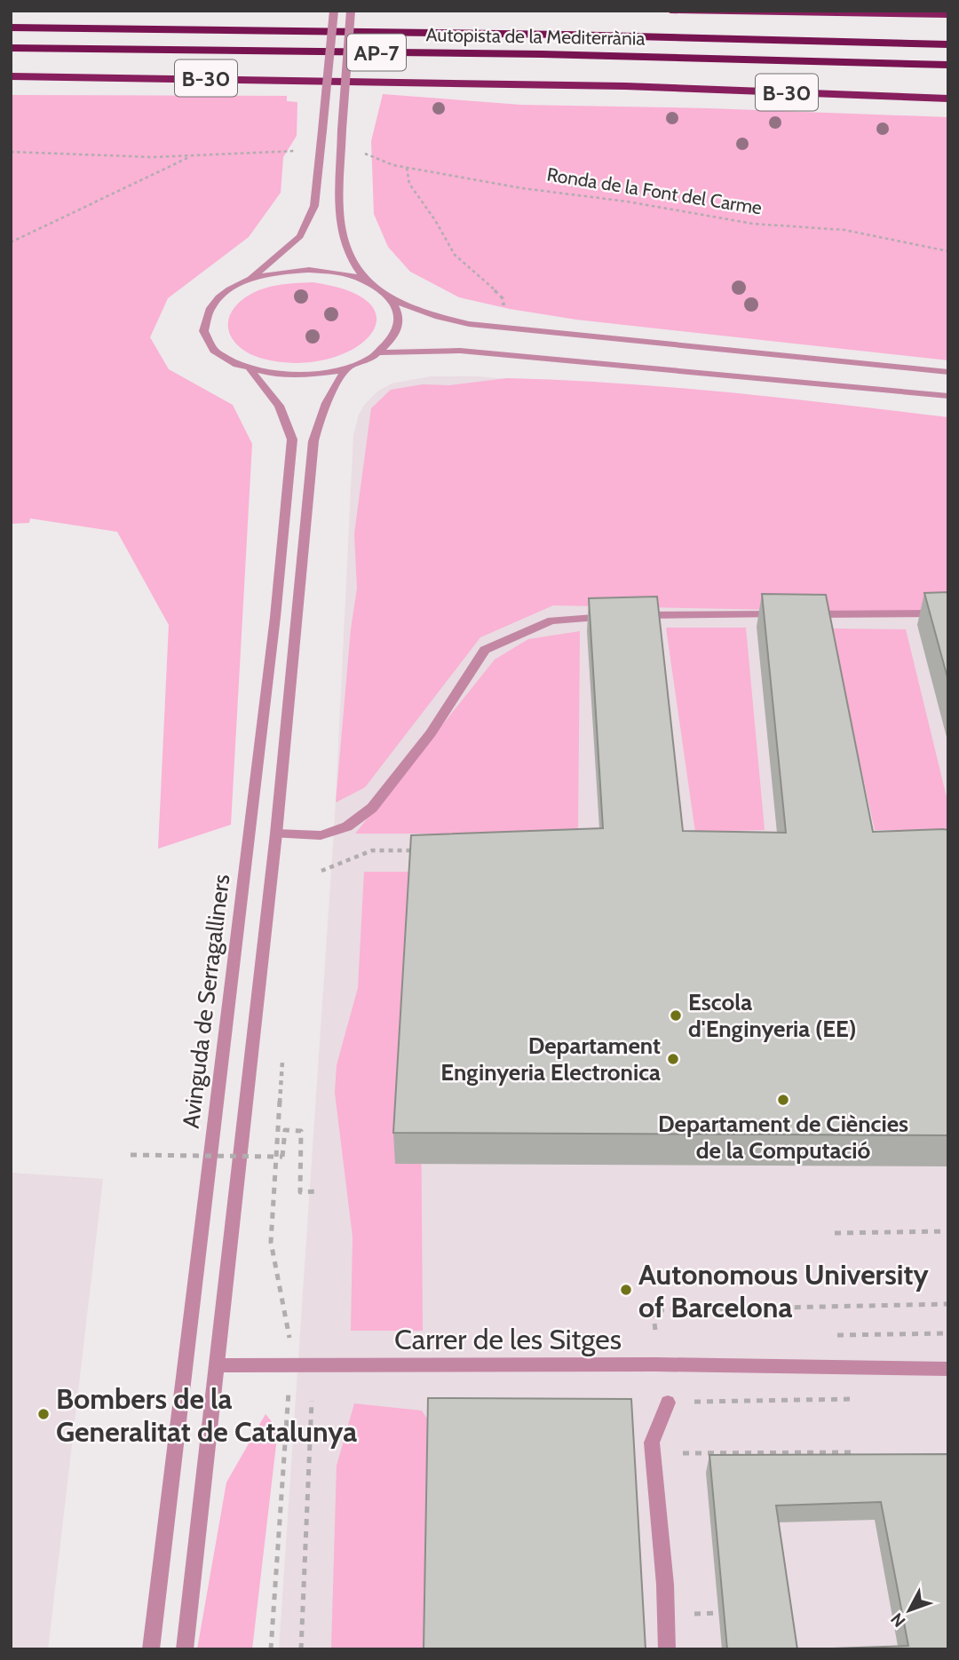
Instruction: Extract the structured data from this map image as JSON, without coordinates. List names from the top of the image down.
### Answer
{
  "streets": {
    "highway": ["Autopista de la Mediterrània", "AP-7", "B-30"],
    "street": ["Avinguda de Serragalliners", "Carrer de les Sitges"],
    "path": ["Ronda de la Font del Carme"]
  },
  "places": [
    "Escola d'Enginyeria (EE)",
    "Departament Enginyeria Electronica",
    "Departament de Ciències de la Computació",
    "Autonomous University of Barcelona",
    "Bombers de la Generalitat de Catalunya"
  ],
  "north": "bottom left"
}
